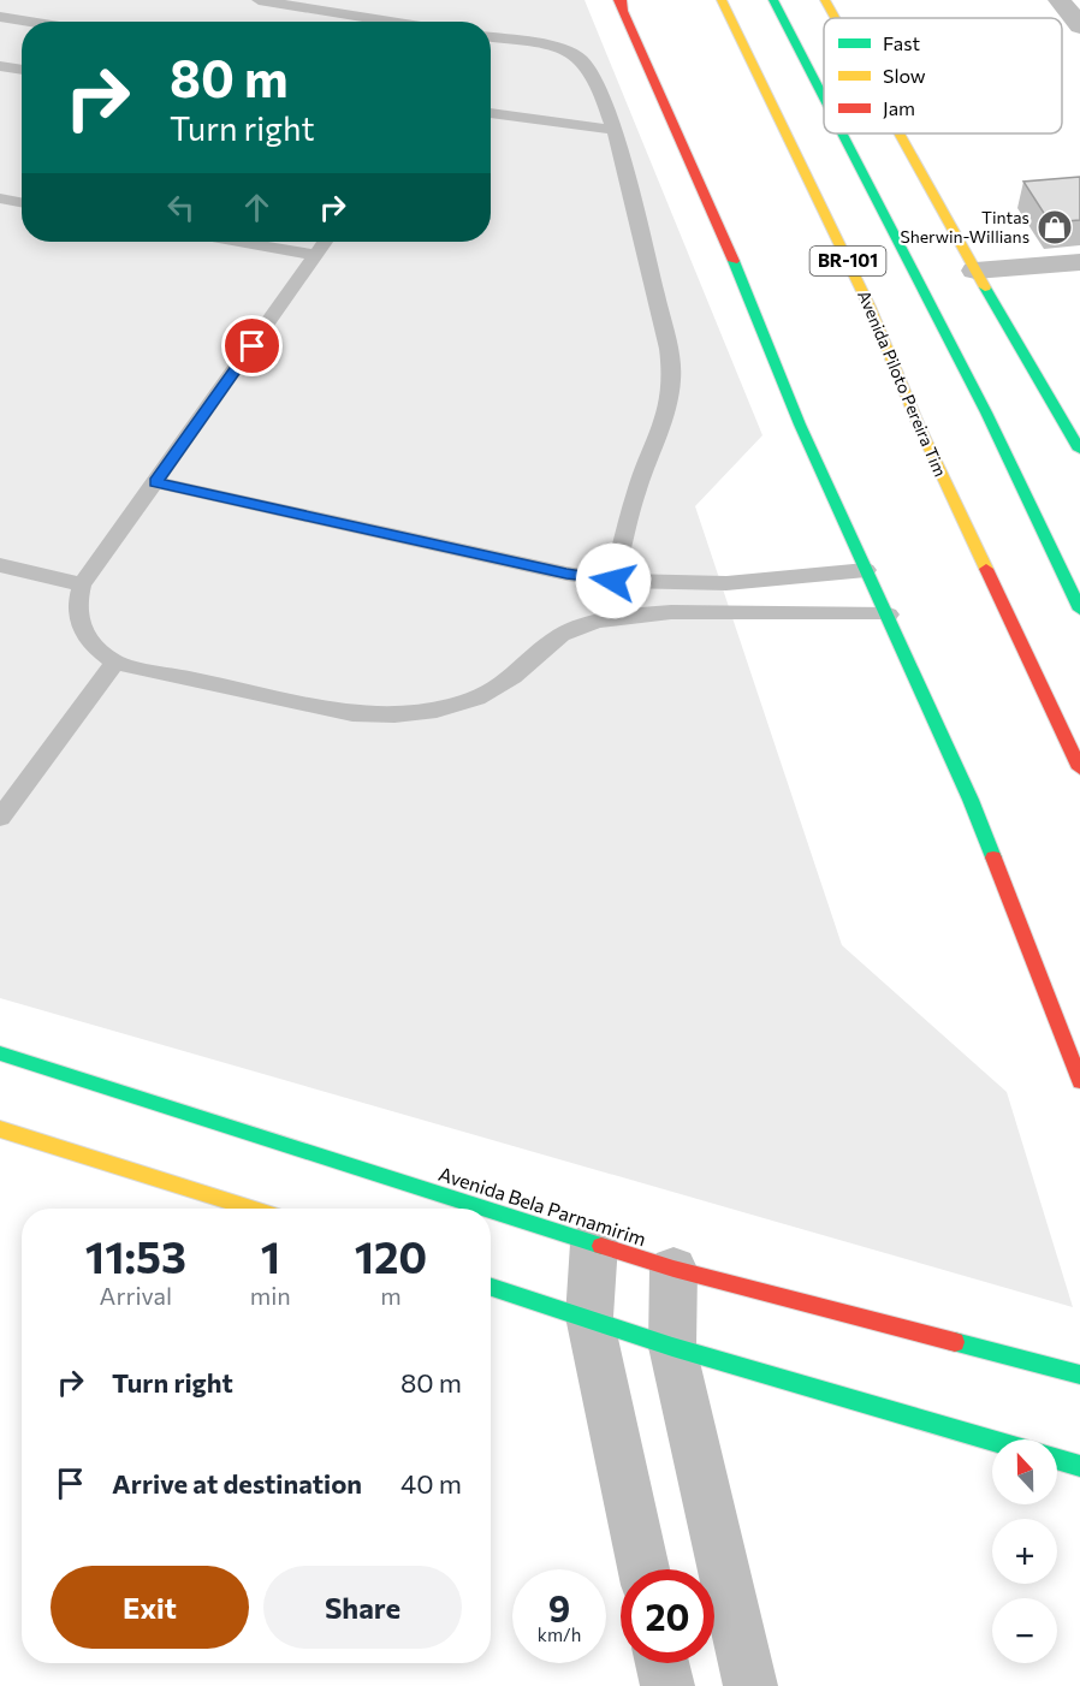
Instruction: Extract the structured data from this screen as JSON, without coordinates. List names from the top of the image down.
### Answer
{
  "streets": {
    "main road": ["BR-101", "Avenida Piloto Pereira Tim", "Avenida Bela Parnamirim"]
  },
  "places": {
    "shop": ["Tintas Sherwin-Willians"]
  },
  "legend": ["Fast", "Slow", "Jam"],
  "north": "top",
  "page": {
    "turn": ["80 m", "Turn right"],
    "eta": [
      "11:53",
      "Arrival",
      "1",
      "min",
      "120",
      "m"
    ],
    "list": [
      {
        "name": "Turn right",
        "value": "80 m"
      },
      {
        "name": "Arrive at destination",
        "value": "40 m"
      }
    ],
    "map_buttons": ["+", "−"],
    "buttons": ["Exit", "Share"],
    "speed": "9 km/h",
    "limit": "20"
  }
}
